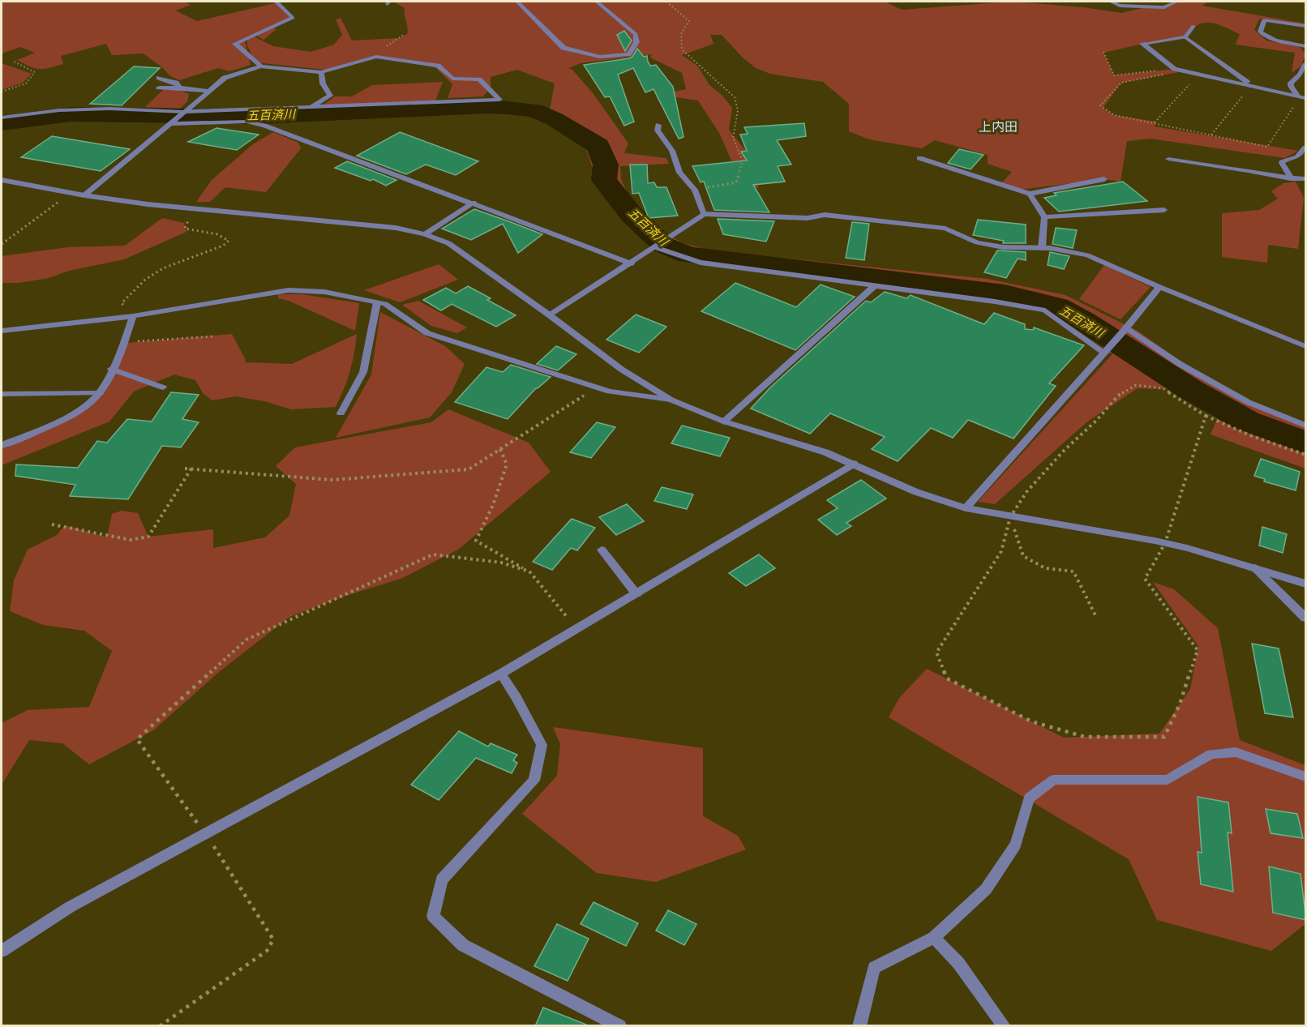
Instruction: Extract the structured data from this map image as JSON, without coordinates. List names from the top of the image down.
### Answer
{
  "districts": ["上内田"],
  "water": ["五百済川"]
}
